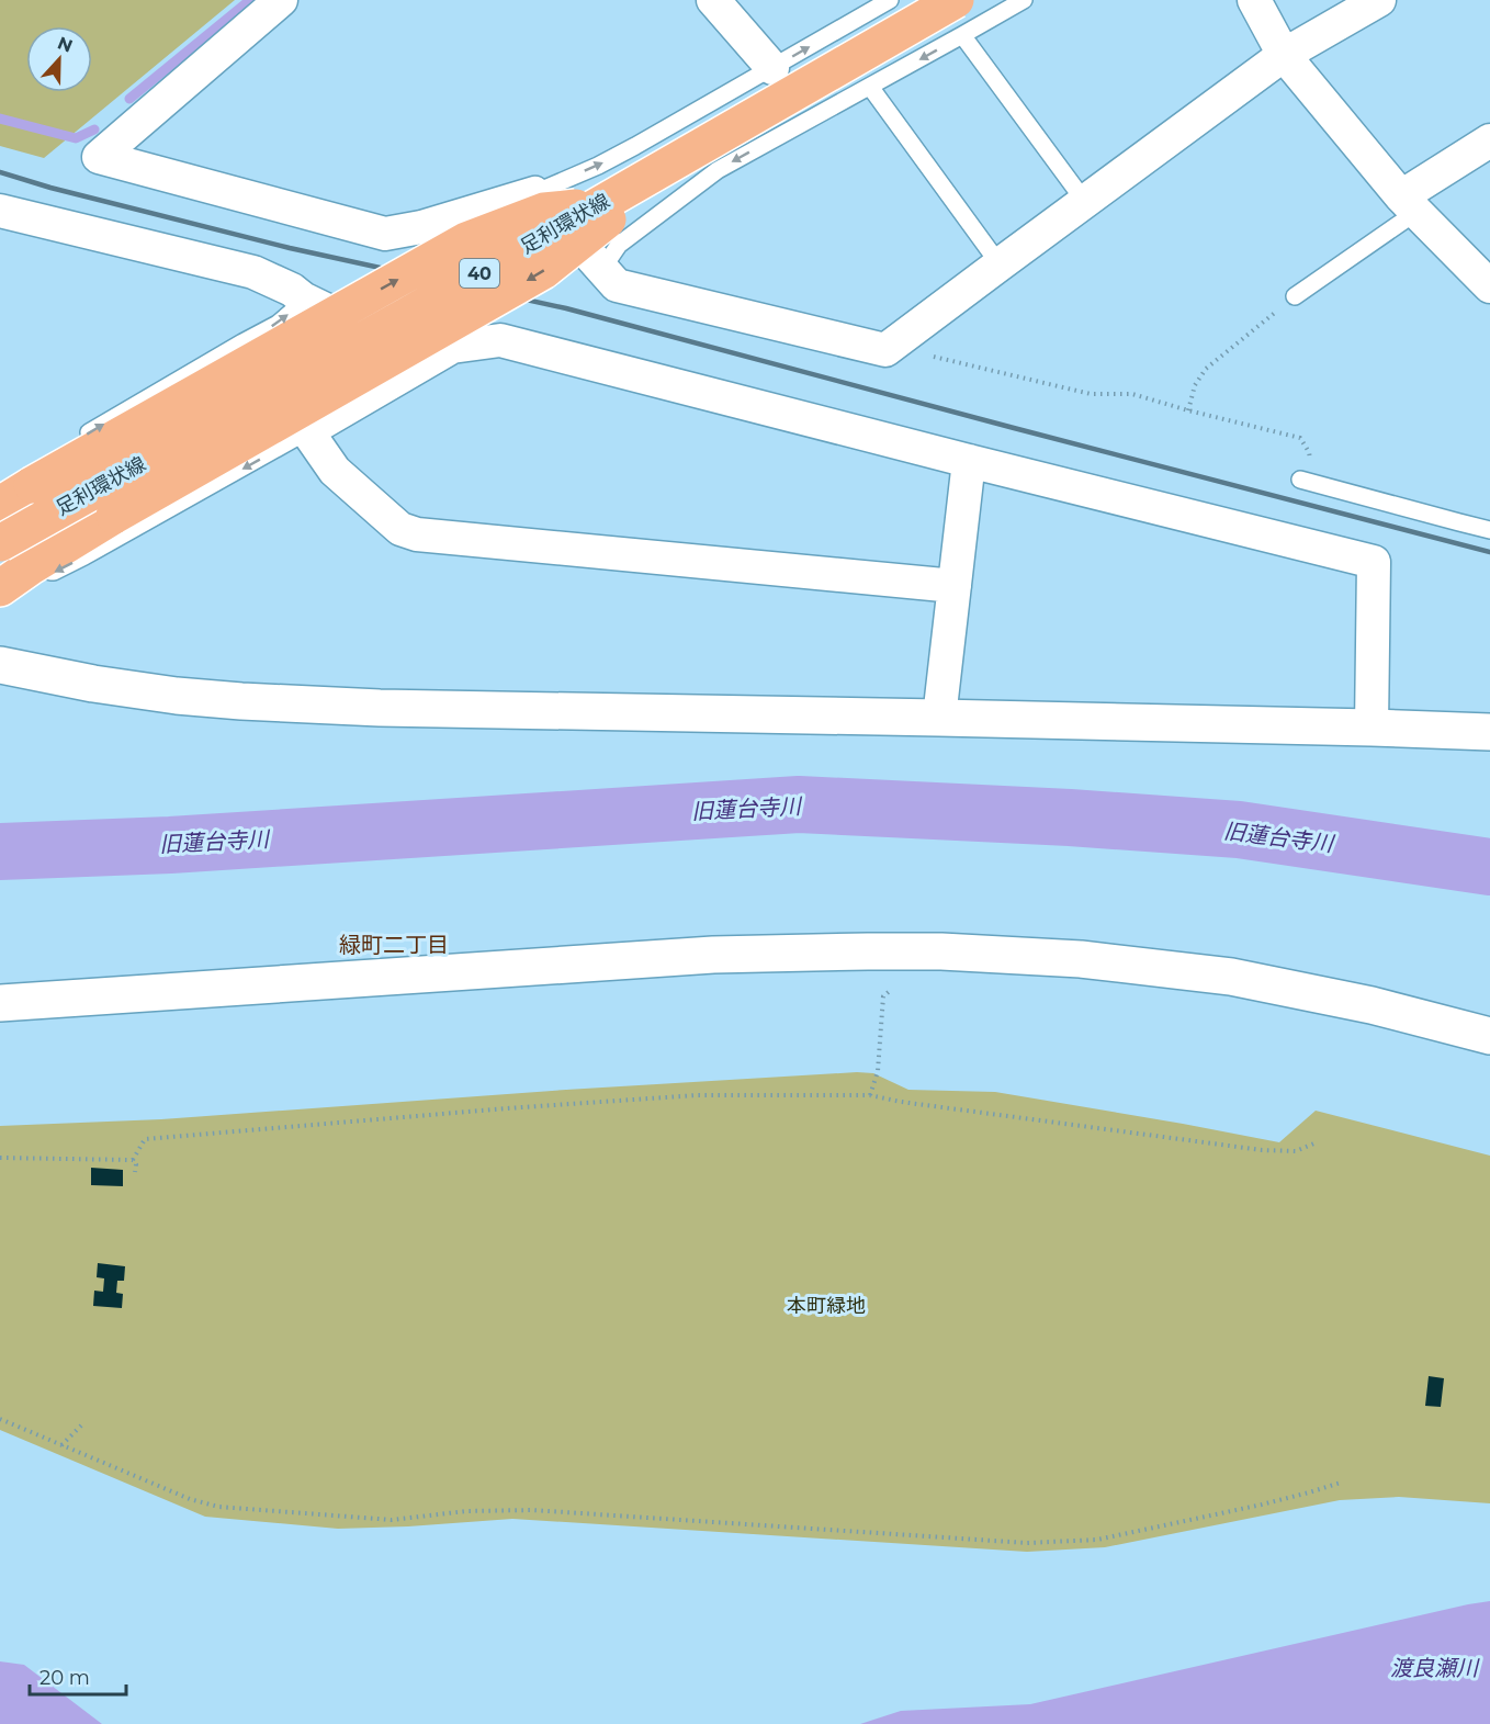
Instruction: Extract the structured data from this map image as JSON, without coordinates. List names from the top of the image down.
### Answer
{
  "streets": {
    "main road": ["足利環状線", "40"]
  },
  "districts": ["緑町二丁目"],
  "water": ["旧蓮台寺川", "渡良瀬川"],
  "parks": ["本町緑地"],
  "scale_bar": "20 m",
  "north": "top"
}
